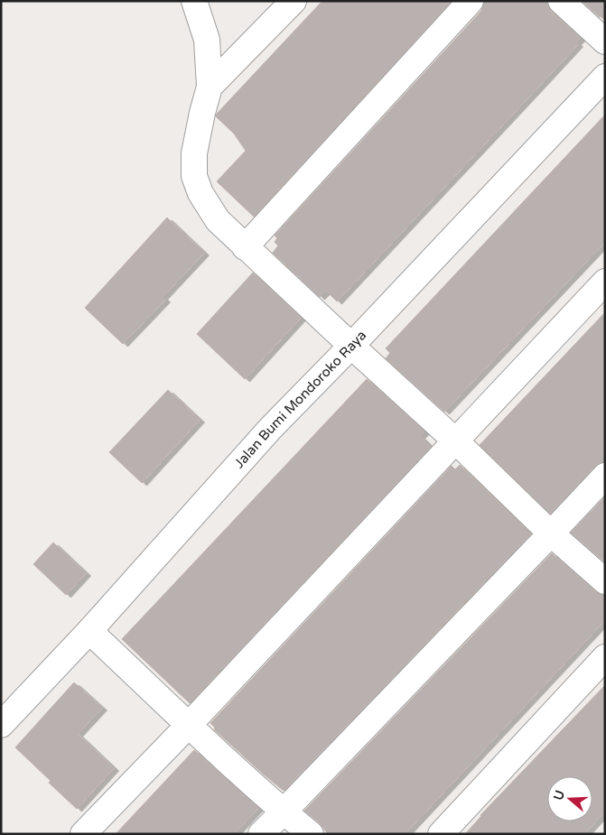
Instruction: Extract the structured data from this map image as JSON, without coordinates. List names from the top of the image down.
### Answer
{
  "streets": {
    "street": ["Jalan Bumi Mondoroko Raya"]
  },
  "north": "left"
}
